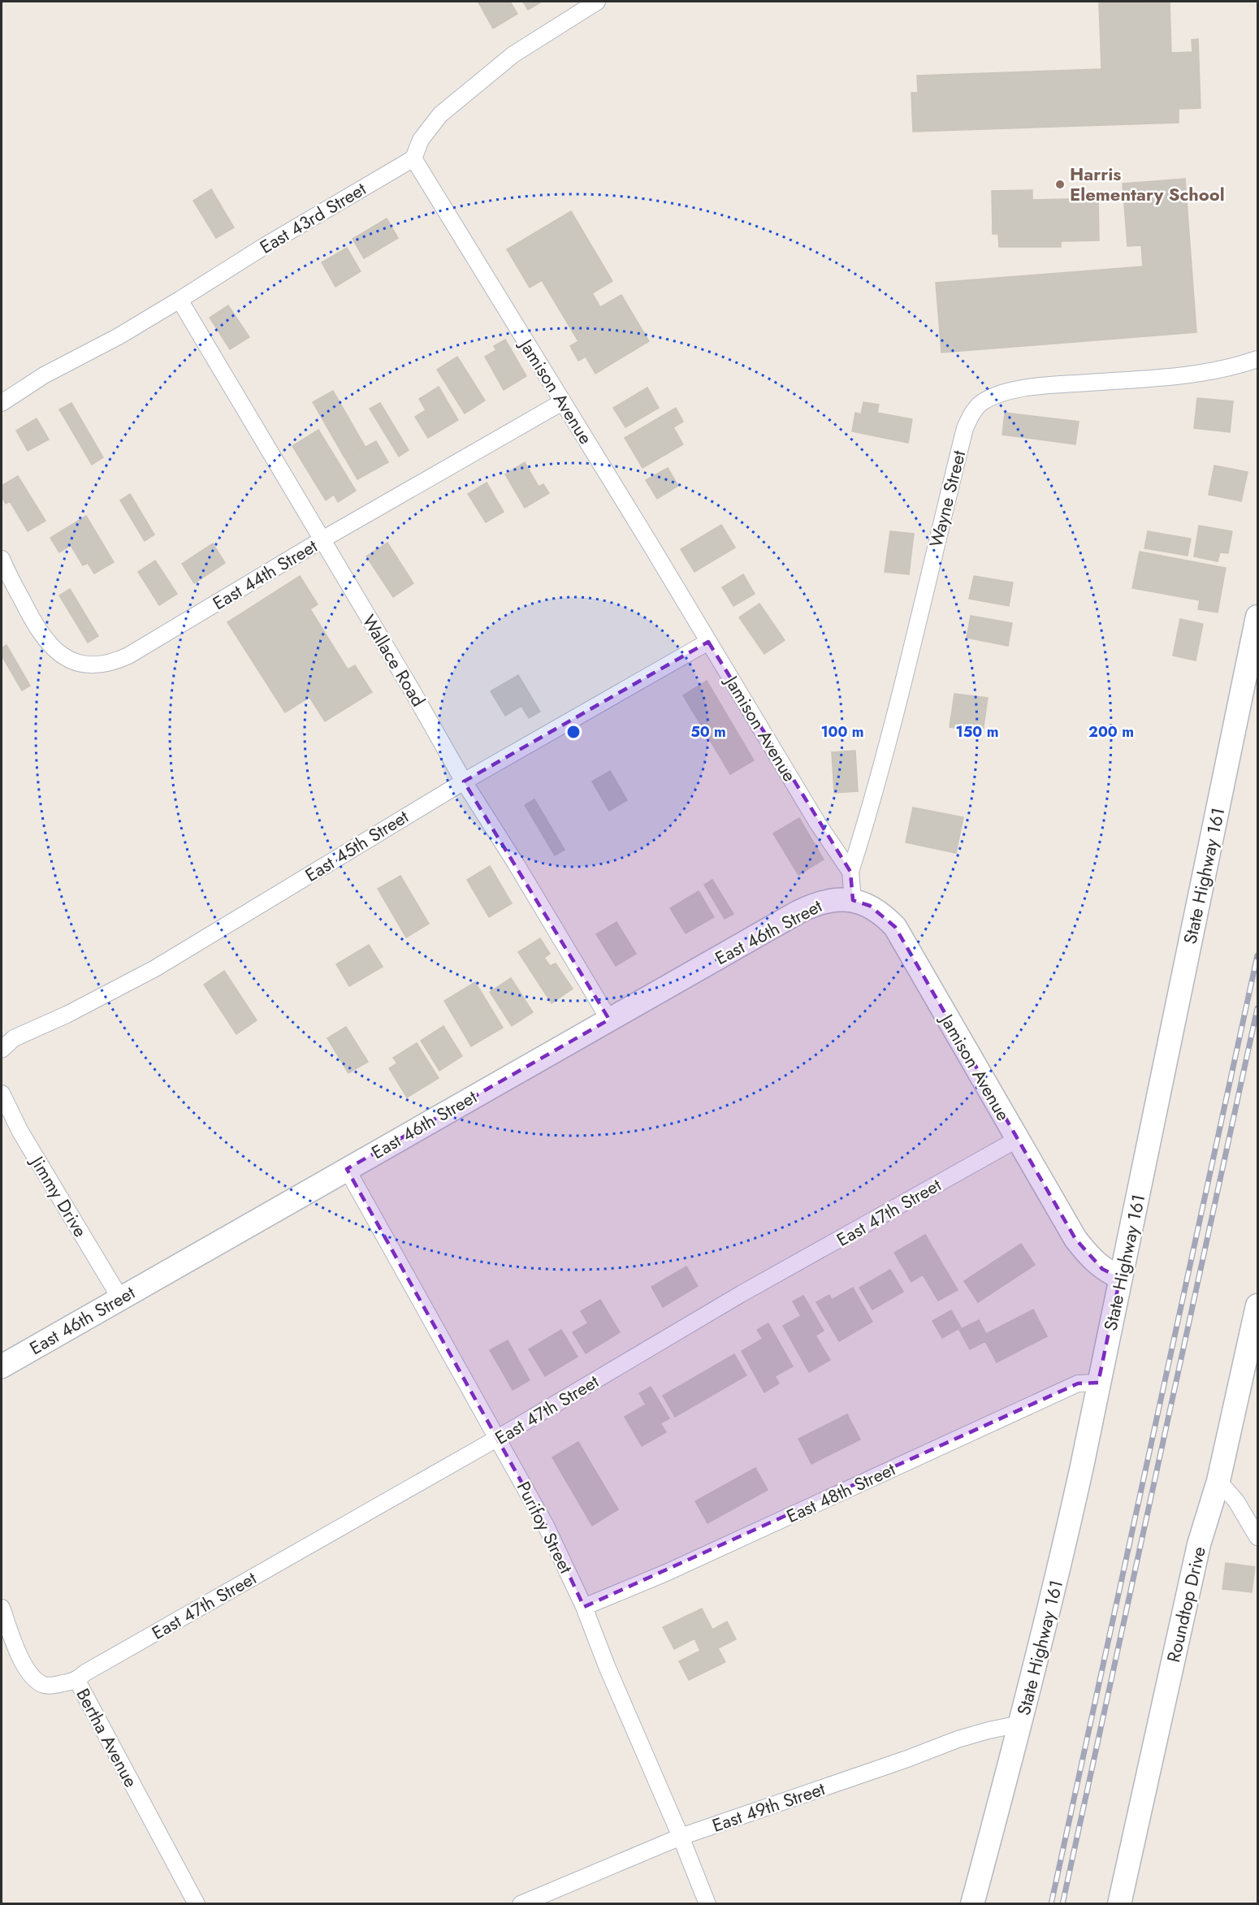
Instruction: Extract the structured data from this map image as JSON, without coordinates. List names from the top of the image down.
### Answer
{
  "streets": {
    "street": [
      "East 43rd Street",
      "Jamison Avenue",
      "Wayne Street",
      "East 44th Street",
      "Wallace Road",
      "East 45th Street",
      "State Highway 161",
      "East 46th Street",
      "Jimmy Drive",
      "East 47th Street",
      "East 48th Street",
      "Purifoy Street",
      "Roundtop Drive",
      "Bertha Avenue",
      "East 49th Street"
    ]
  },
  "crossings": [
    ["East 43rd Street", "Jamison Avenue"],
    ["East 43rd Street", "Wallace Road"],
    ["Jamison Avenue", "Wayne Street"],
    ["Jamison Avenue", "East 44th Street"],
    ["Jamison Avenue", "East 45th Street"],
    ["Jamison Avenue", "State Highway 161"],
    ["Jamison Avenue", "East 46th Street"],
    ["Jamison Avenue", "East 47th Street"],
    ["East 44th Street", "Wallace Road"],
    ["Wallace Road", "East 45th Street"],
    ["Wallace Road", "East 46th Street"],
    ["State Highway 161", "East 48th Street"],
    ["State Highway 161", "East 49th Street"],
    ["East 46th Street", "Jimmy Drive"],
    ["East 46th Street", "Purifoy Street"],
    ["East 47th Street", "Purifoy Street"],
    ["East 47th Street", "Bertha Avenue"],
    ["East 48th Street", "Purifoy Street"],
    ["Purifoy Street", "East 49th Street"]
  ],
  "places": ["Harris Elementary School"],
  "rings": [
    "50 m",
    "100 m",
    "150 m",
    "200 m"
  ]
}
